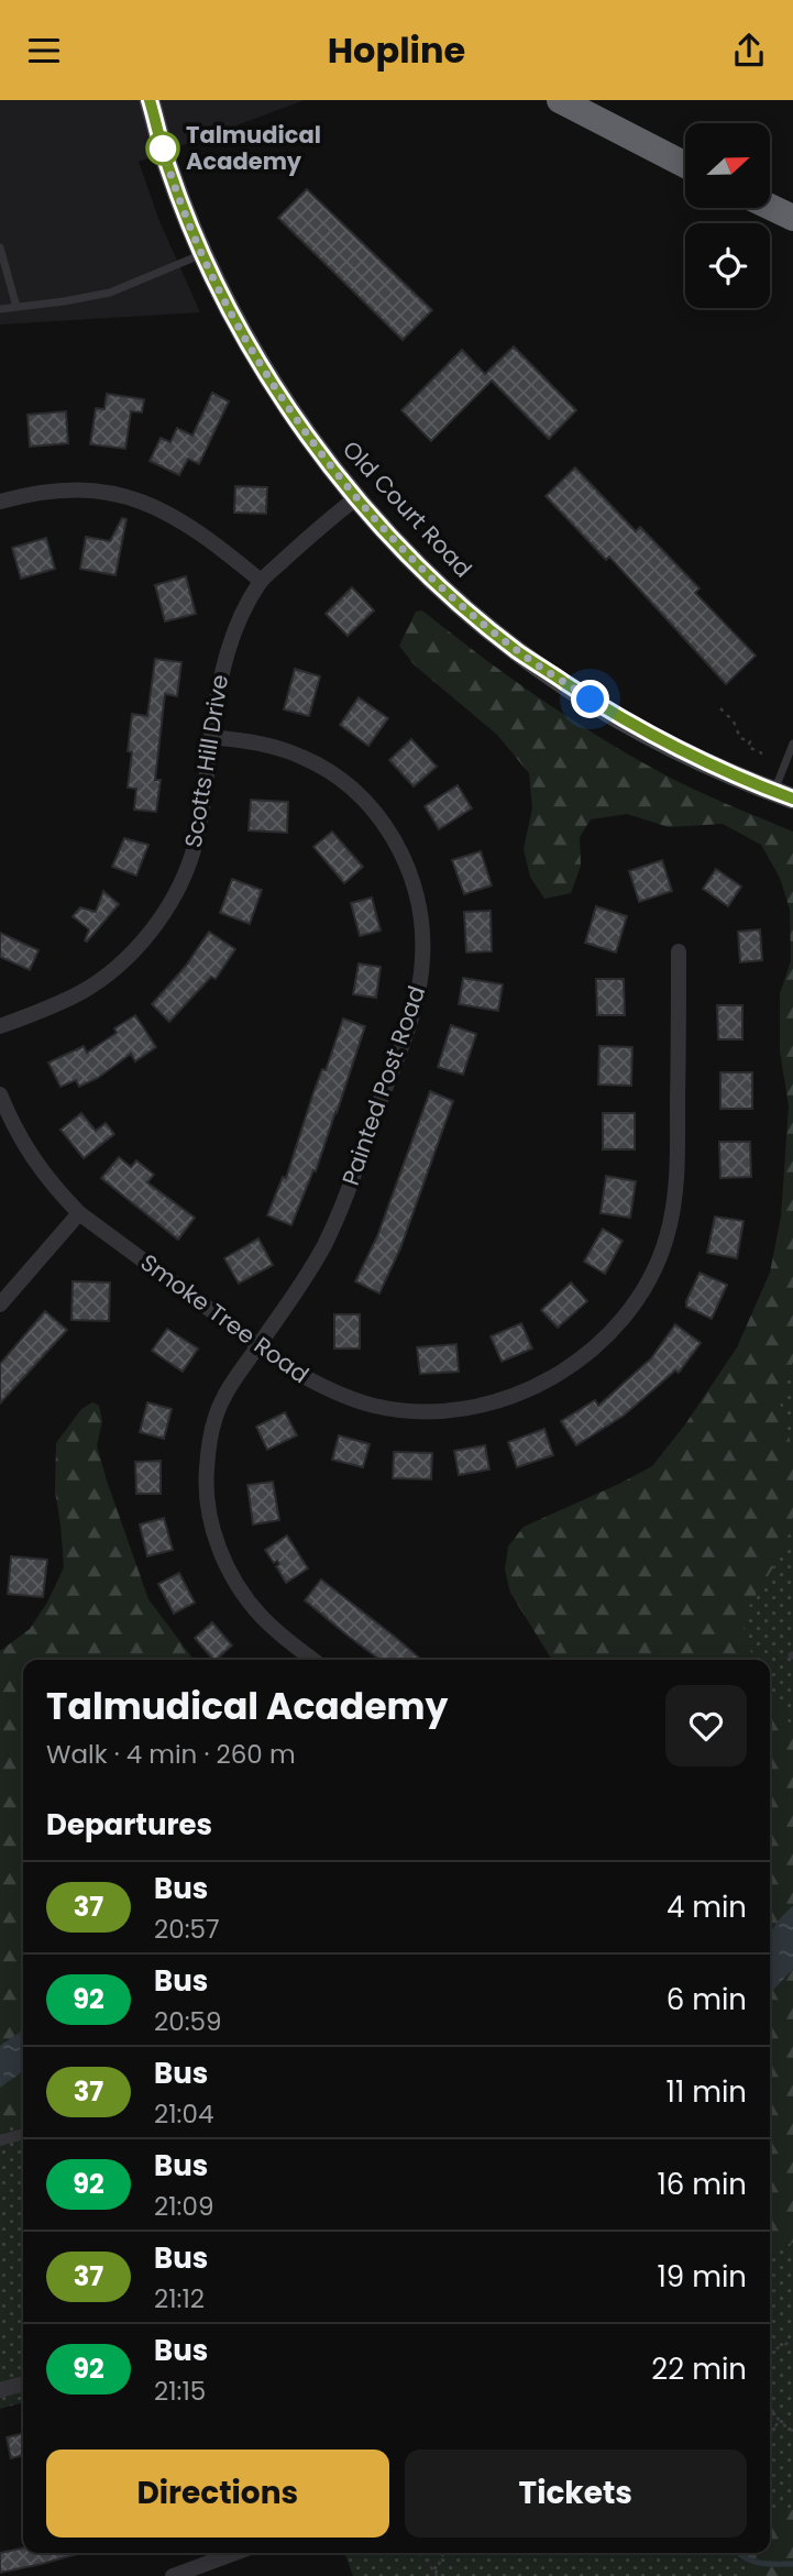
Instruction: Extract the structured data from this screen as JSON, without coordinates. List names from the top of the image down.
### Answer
{
  "streets": {
    "main road": ["Old Court Road"],
    "street": ["Scotts Hill Drive", "Painted Post Road", "Smoke Tree Road"]
  },
  "crossings": [
    ["Old Court Road", "Scotts Hill Drive"],
    ["Scotts Hill Drive", "Painted Post Road"],
    ["Painted Post Road", "Smoke Tree Road"]
  ],
  "places": ["Talmudical Academy"],
  "lines": ["bus line 37"],
  "north": "right",
  "page": {
    "header": "Hopline",
    "heading": [
      ["Talmudical Academy", "Walk · 4 min · 260 m"],
      "Departures"
    ],
    "list": [
      {
        "mark": "37",
        "name": "Bus",
        "note": "20:57",
        "value": "4 min"
      },
      {
        "mark": "92",
        "name": "Bus",
        "note": "20:59",
        "value": "6 min"
      },
      {
        "mark": "37",
        "name": "Bus",
        "note": "21:04",
        "value": "11 min"
      },
      {
        "mark": "92",
        "name": "Bus",
        "note": "21:09",
        "value": "16 min"
      },
      {
        "mark": "37",
        "name": "Bus",
        "note": "21:12",
        "value": "19 min"
      },
      {
        "mark": "92",
        "name": "Bus",
        "note": "21:15",
        "value": "22 min"
      }
    ],
    "buttons": ["Directions", "Tickets"]
  }
}
